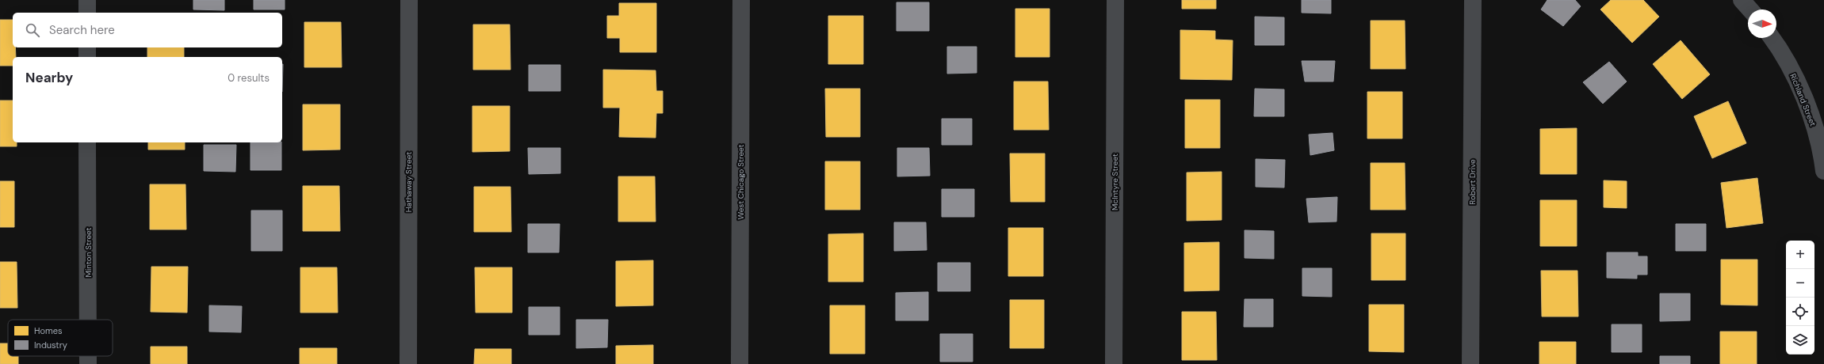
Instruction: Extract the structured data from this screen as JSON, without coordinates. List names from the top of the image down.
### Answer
{
  "streets": {
    "street": [
      "Richland Street",
      "Hathaway Street",
      "West Chicago Street",
      "McIntyre Street",
      "Robert Drive",
      "Minton Street"
    ]
  },
  "legend": ["Homes", "Industry"],
  "north": "right",
  "page": {
    "search": "Search here",
    "heading": ["Nearby", "0 results"],
    "map_buttons": ["+", "−"]
  }
}
